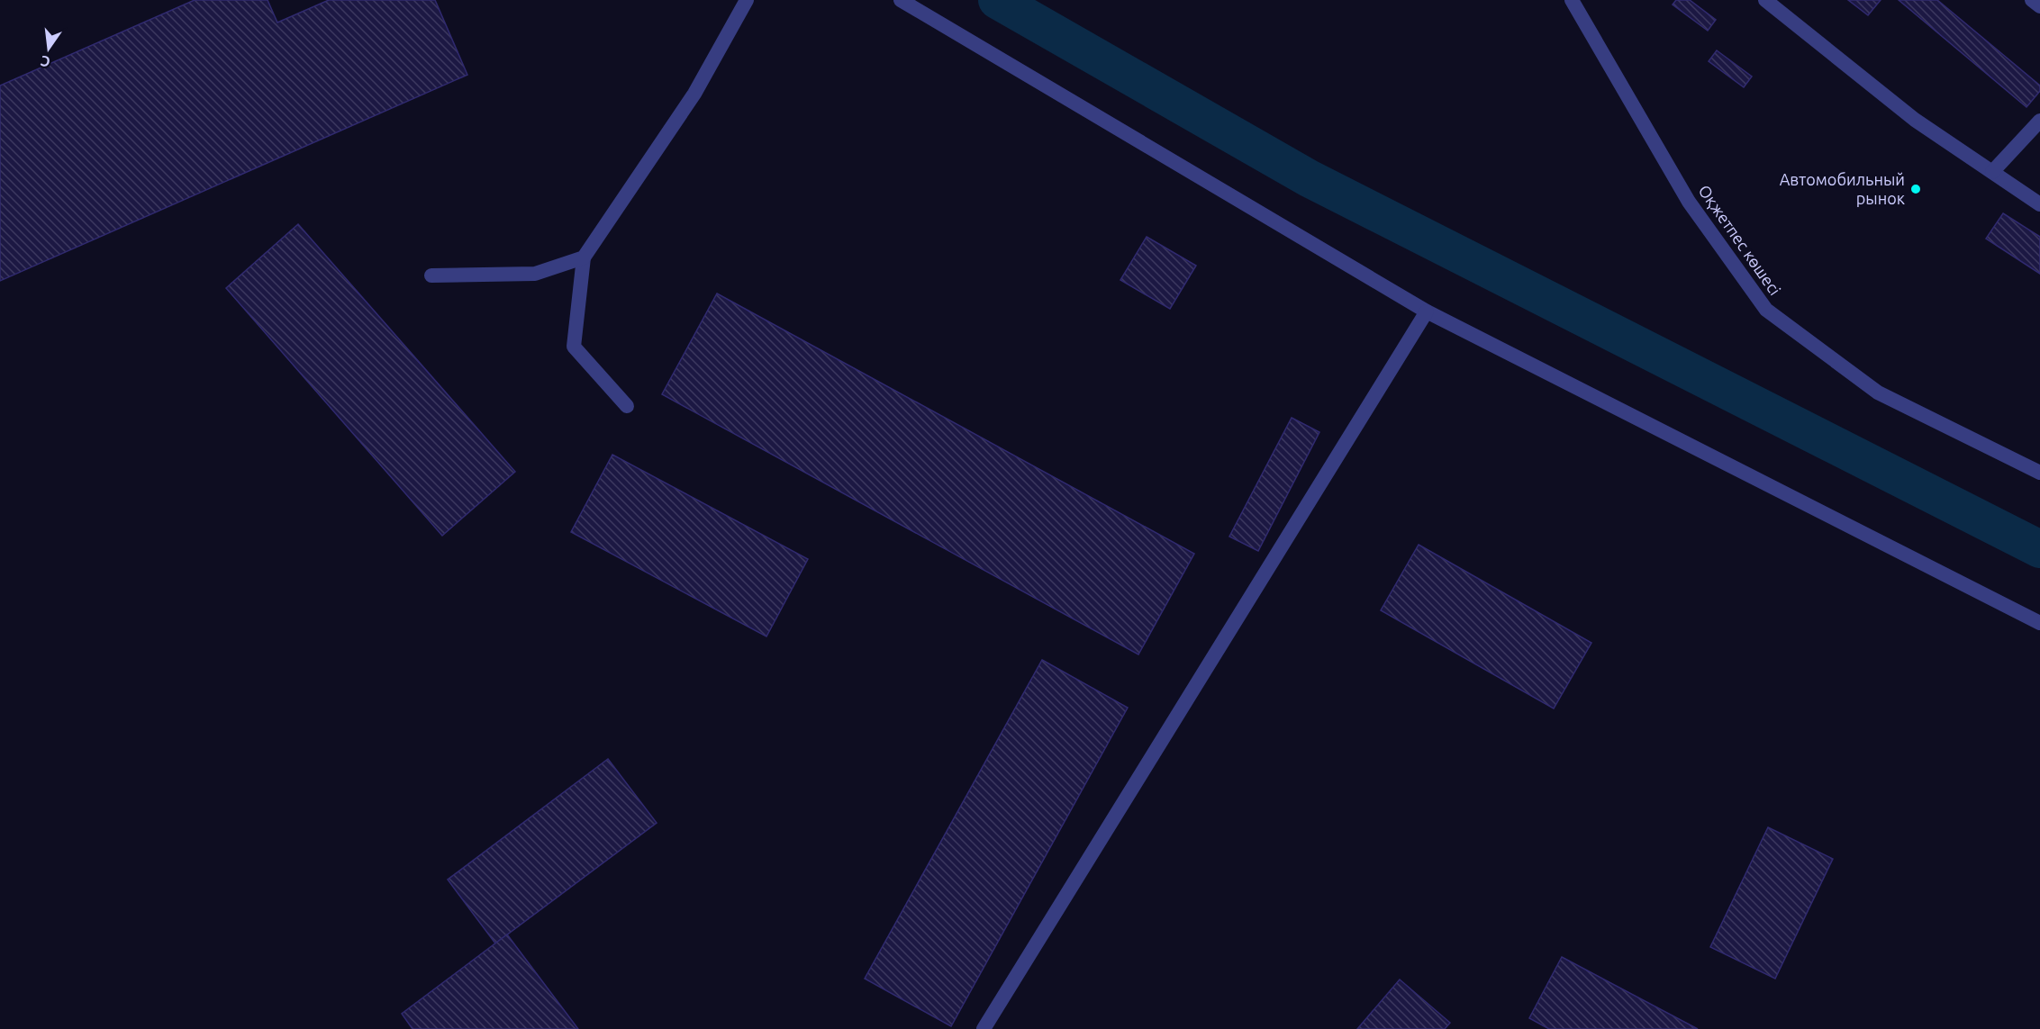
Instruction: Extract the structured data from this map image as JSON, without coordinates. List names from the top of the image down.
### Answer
{
  "streets": {
    "street": ["Оқжетпес көшесі"]
  },
  "places": ["Автомобильный рынок"],
  "north": "bottom"
}
